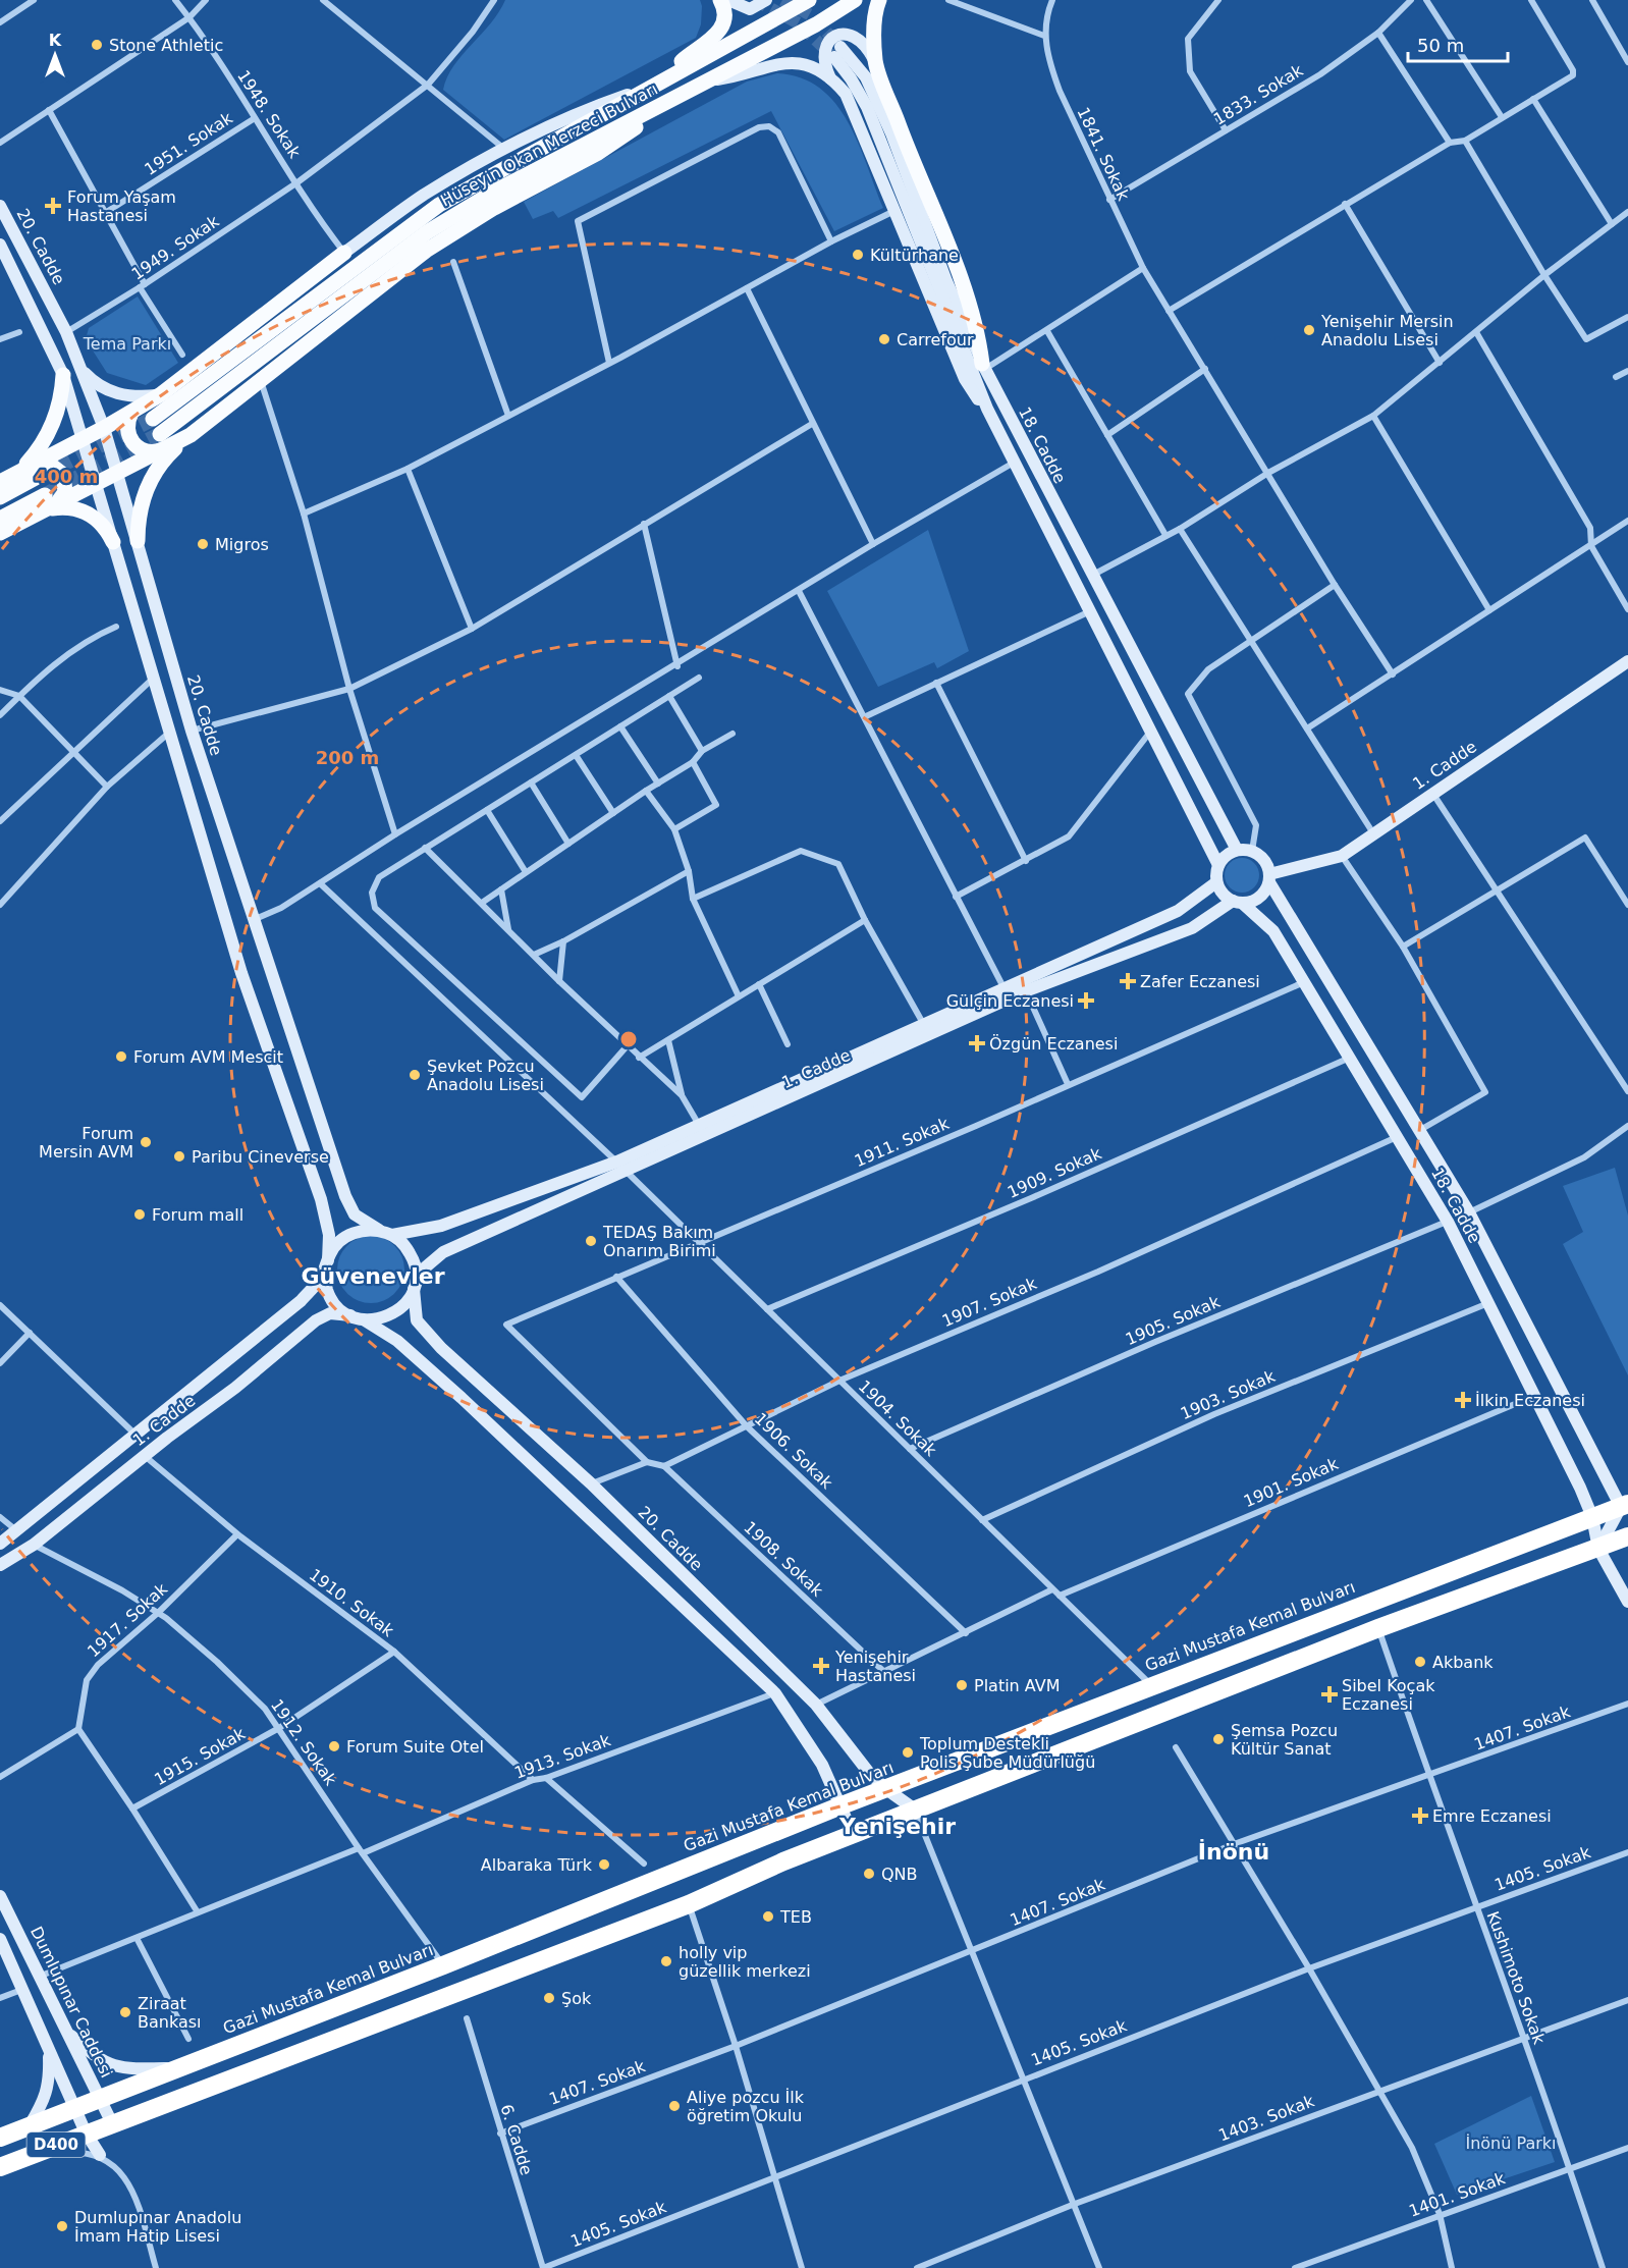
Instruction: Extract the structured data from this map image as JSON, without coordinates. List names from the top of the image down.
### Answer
{
  "streets": {
    "highway": ["Gazi Mustafa Kemal Bulvarı", "D400"],
    "main road": ["Hüseyin Okan Merzeci Bulvarı"],
    "street": [
      "1833. Sokak",
      "1948. Sokak",
      "1951. Sokak",
      "1841. Sokak",
      "20. Cadde",
      "1949. Sokak",
      "18. Cadde",
      "1. Cadde",
      "1911. Sokak",
      "1909. Sokak",
      "1907. Sokak",
      "1905. Sokak",
      "1903. Sokak",
      "1904. Sokak",
      "1906. Sokak",
      "1901. Sokak",
      "1908. Sokak",
      "1910. Sokak",
      "1917. Sokak",
      "1407. Sokak",
      "1912. Sokak",
      "1915. Sokak",
      "1913. Sokak",
      "1405. Sokak",
      "Kushimoto Sokak",
      "Dumlupınar Caddesi",
      "1403. Sokak",
      "6. Cadde",
      "1401. Sokak"
    ]
  },
  "crossings": [
    ["1833. Sokak", "1841. Sokak"],
    ["1948. Sokak", "1951. Sokak"],
    ["1948. Sokak", "1949. Sokak"],
    ["20. Cadde", "1949. Sokak"],
    ["20. Cadde", "1. Cadde"],
    ["20. Cadde", "Gazi Mustafa Kemal Bulvarı"],
    ["20. Cadde", "D400"],
    ["18. Cadde", "1. Cadde"],
    ["18. Cadde", "1911. Sokak"],
    ["18. Cadde", "1909. Sokak"],
    ["18. Cadde", "1907. Sokak"],
    ["18. Cadde", "1905. Sokak"],
    ["18. Cadde", "1903. Sokak"],
    ["18. Cadde", "1901. Sokak"],
    ["18. Cadde", "Gazi Mustafa Kemal Bulvarı"],
    ["18. Cadde", "D400"],
    ["1. Cadde", "1904. Sokak"],
    ["1. Cadde", "1910. Sokak"],
    ["1. Cadde", "1912. Sokak"],
    ["1911. Sokak", "1904. Sokak"],
    ["1911. Sokak", "1906. Sokak"],
    ["1909. Sokak", "1904. Sokak"],
    ["1907. Sokak", "1904. Sokak"],
    ["1907. Sokak", "1906. Sokak"],
    ["1907. Sokak", "1908. Sokak"],
    ["1905. Sokak", "1904. Sokak"],
    ["1903. Sokak", "1904. Sokak"],
    ["1904. Sokak", "1901. Sokak"],
    ["1904. Sokak", "Gazi Mustafa Kemal Bulvarı"],
    ["1910. Sokak", "1917. Sokak"],
    ["1910. Sokak", "1915. Sokak"],
    ["1910. Sokak", "1913. Sokak"],
    ["1917. Sokak", "1912. Sokak"],
    ["Gazi Mustafa Kemal Bulvarı", "1912. Sokak"],
    ["Gazi Mustafa Kemal Bulvarı", "Dumlupınar Caddesi"],
    ["1407. Sokak", "Kushimoto Sokak"],
    ["1407. Sokak", "6. Cadde"],
    ["1912. Sokak", "1915. Sokak"],
    ["1912. Sokak", "1913. Sokak"],
    ["1913. Sokak", "Dumlupınar Caddesi"],
    ["1405. Sokak", "Kushimoto Sokak"],
    ["1405. Sokak", "6. Cadde"],
    ["Kushimoto Sokak", "1403. Sokak"],
    ["Kushimoto Sokak", "D400"],
    ["Kushimoto Sokak", "1401. Sokak"],
    ["Dumlupınar Caddesi", "D400"]
  ],
  "districts": ["Güvenevler", "Yenişehir", "İnönü"],
  "parks": ["Tema Parkı", "İnönü Parkı"],
  "places": {
    "other": [
      "Stone Athletic",
      "Kültürhane",
      "Yenişehir Mersin Anadolu Lisesi",
      "Carrefour",
      "Migros",
      "Forum AVM Mescit",
      "Şevket Pozcu Anadolu Lisesi",
      "Forum Mersin AVM",
      "Paribu Cineverse",
      "Forum mall",
      "TEDAŞ Bakım Onarım Birimi",
      "Akbank",
      "Platin AVM",
      "Şemsa Pozcu Kültür Sanat",
      "Forum Suite Otel",
      "Toplum Destekli Polis Şube Müdürlüğü",
      "Albaraka Türk",
      "QNB",
      "TEB",
      "holly vip güzellik merkezi",
      "Şok",
      "Ziraat Bankası",
      "Aliye pozcu İlk öğretim Okulu",
      "Dumlupınar Anadolu İmam Hatip Lisesi"
    ],
    "health": [
      "Forum Yaşam Hastanesi",
      "Zafer Eczanesi",
      "Gülçin Eczanesi",
      "Özgün Eczanesi",
      "İlkin Eczanesi",
      "Yenişehir Hastanesi",
      "Sibel Koçak Eczanesi",
      "Emre Eczanesi"
    ]
  },
  "scale_bar": "50 m",
  "north": "top",
  "rings": ["400 m", "200 m"]
}
